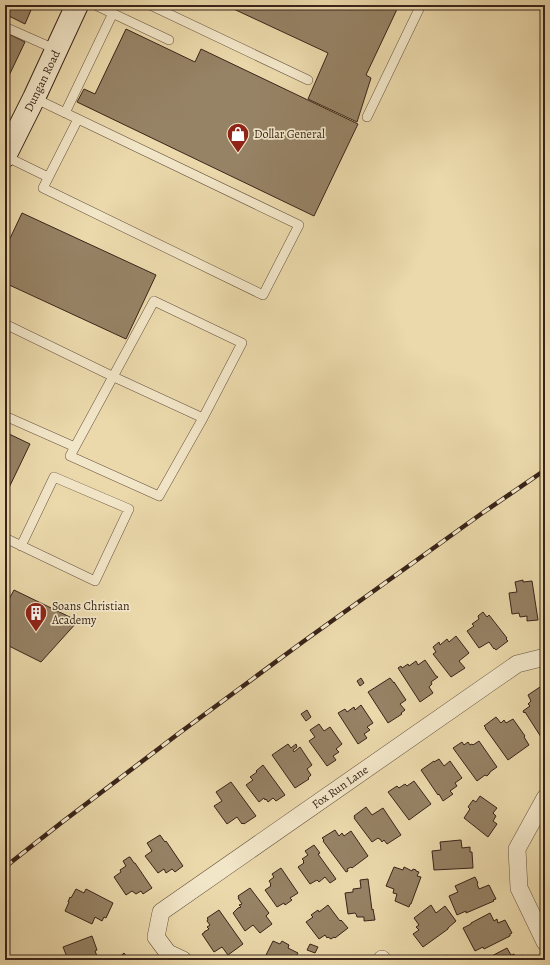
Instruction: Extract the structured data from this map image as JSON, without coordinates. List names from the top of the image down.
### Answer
{
  "streets": {
    "street": ["Dungan Road", "Fox Run Lane"]
  },
  "places": {
    "shop": ["Dollar General"],
    "building": ["Soans Christian Academy"]
  }
}
